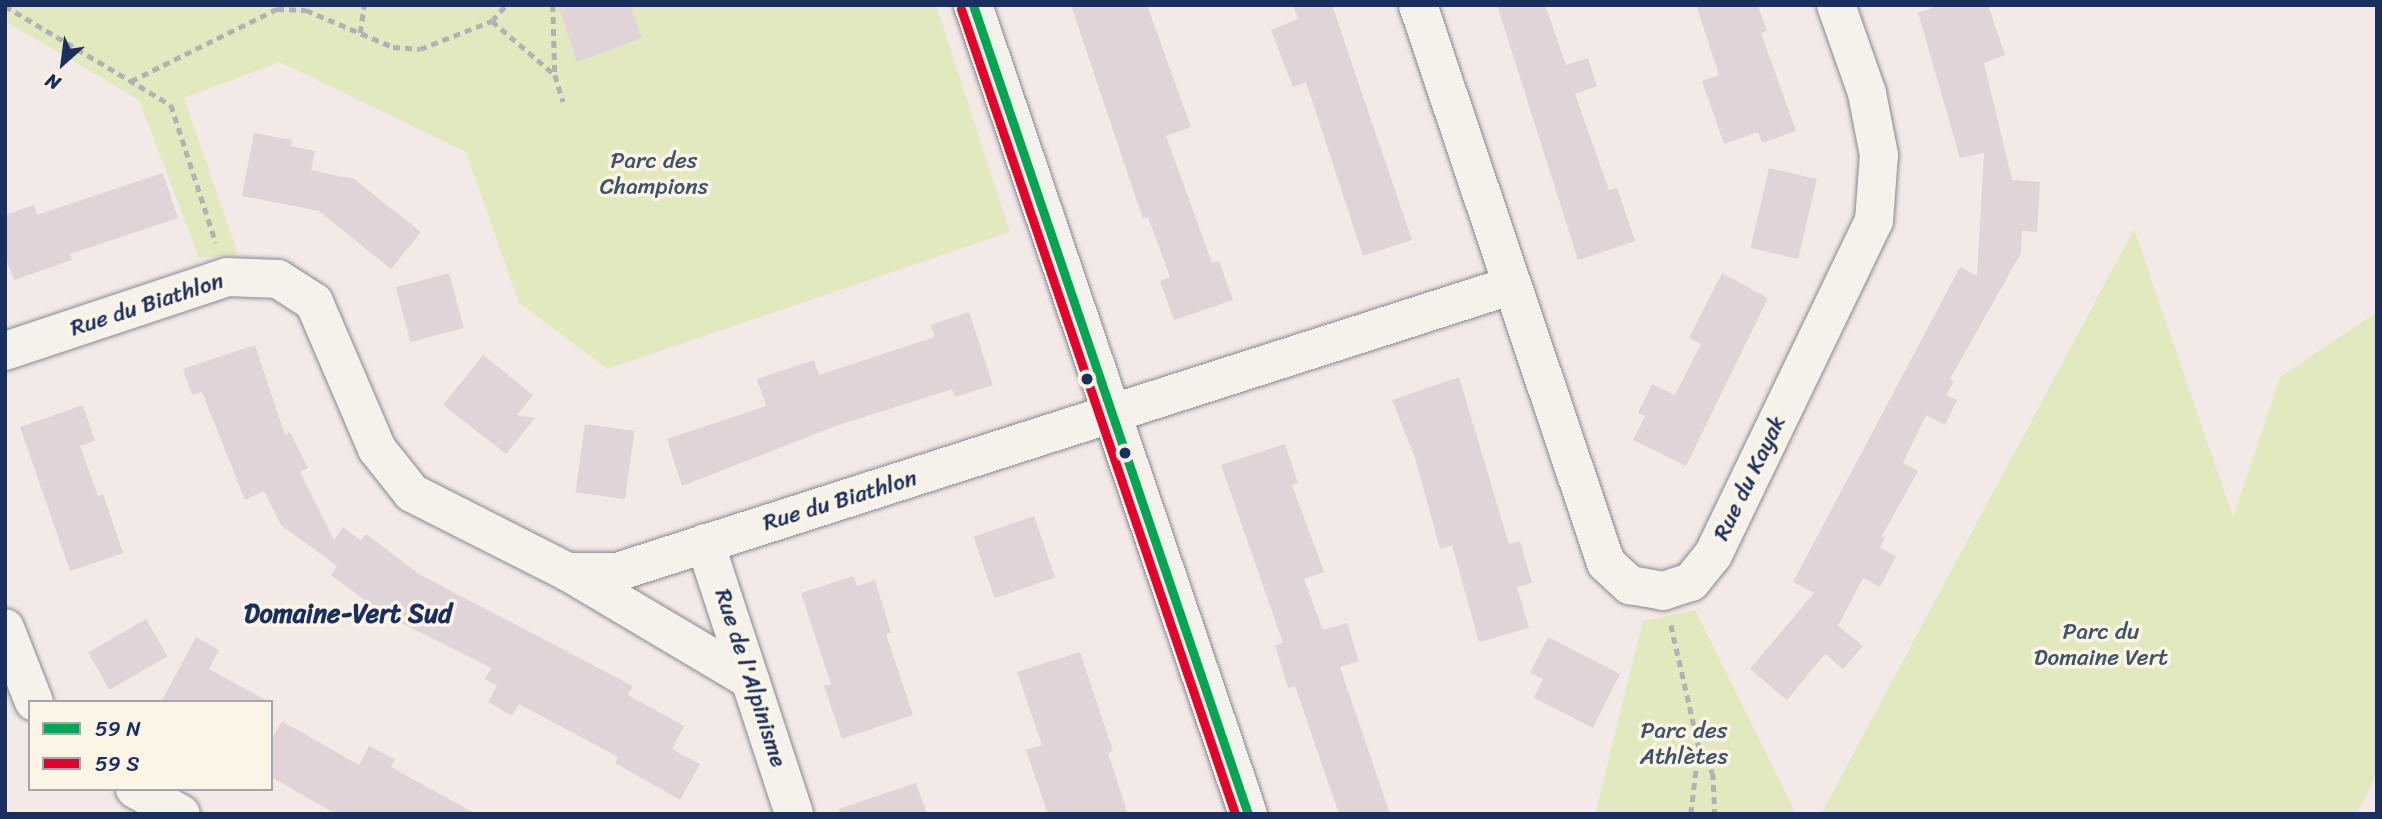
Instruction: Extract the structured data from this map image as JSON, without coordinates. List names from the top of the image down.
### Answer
{
  "streets": {
    "street": ["Rue du Biathlon", "Rue du Kayak", "Rue de l'Alpinisme"]
  },
  "crossings": [
    ["Rue du Biathlon", "Rue de l'Alpinisme"]
  ],
  "districts": ["Domaine-Vert Sud"],
  "parks": ["Parc des Champions", "Parc du Domaine Vert", "Parc des Athlètes"],
  "legend": ["59 N", "59 S"],
  "north": "bottom left"
}
